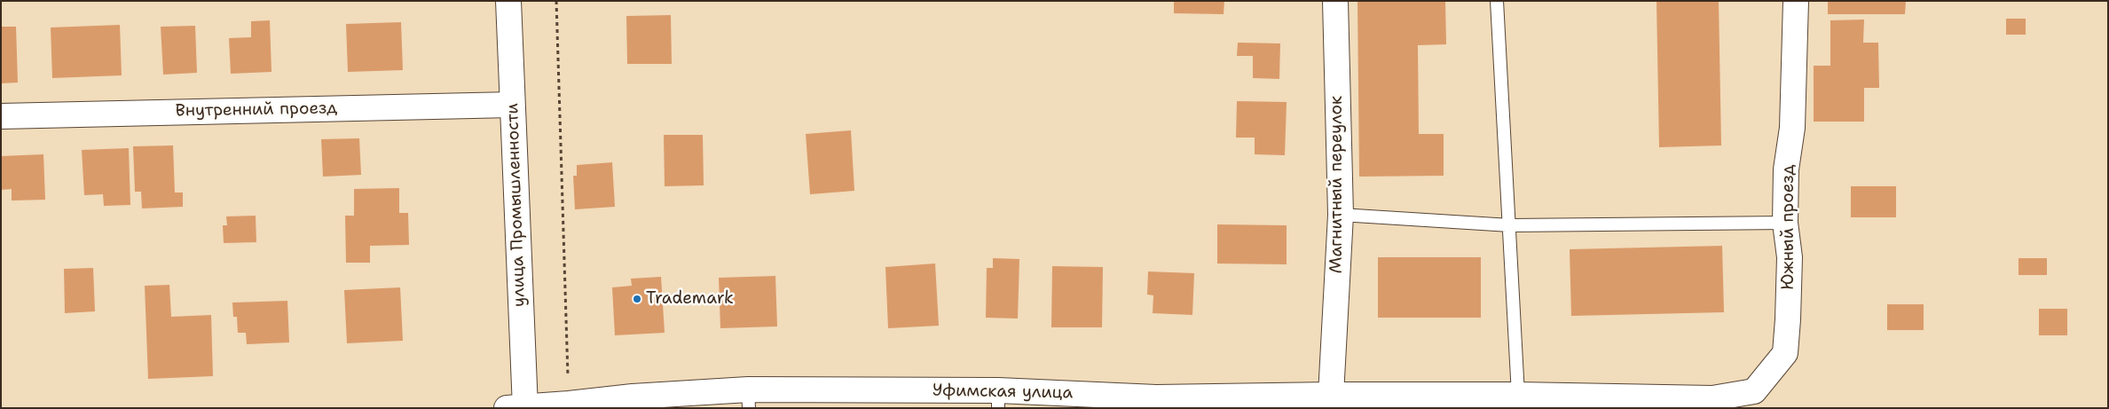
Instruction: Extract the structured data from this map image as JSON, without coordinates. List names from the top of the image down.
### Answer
{
  "streets": {
    "street": [
      "Внутренний проезд",
      "Магнитный переулок",
      "улица Промышленности",
      "Южный проезд",
      "Уфимская улица"
    ]
  },
  "crossings": [
    ["Внутренний проезд", "улица Промышленности"],
    ["Магнитный переулок", "Уфимская улица"],
    ["улица Промышленности", "Уфимская улица"],
    ["Южный проезд", "Уфимская улица"]
  ],
  "places": ["Trademark"]
}
